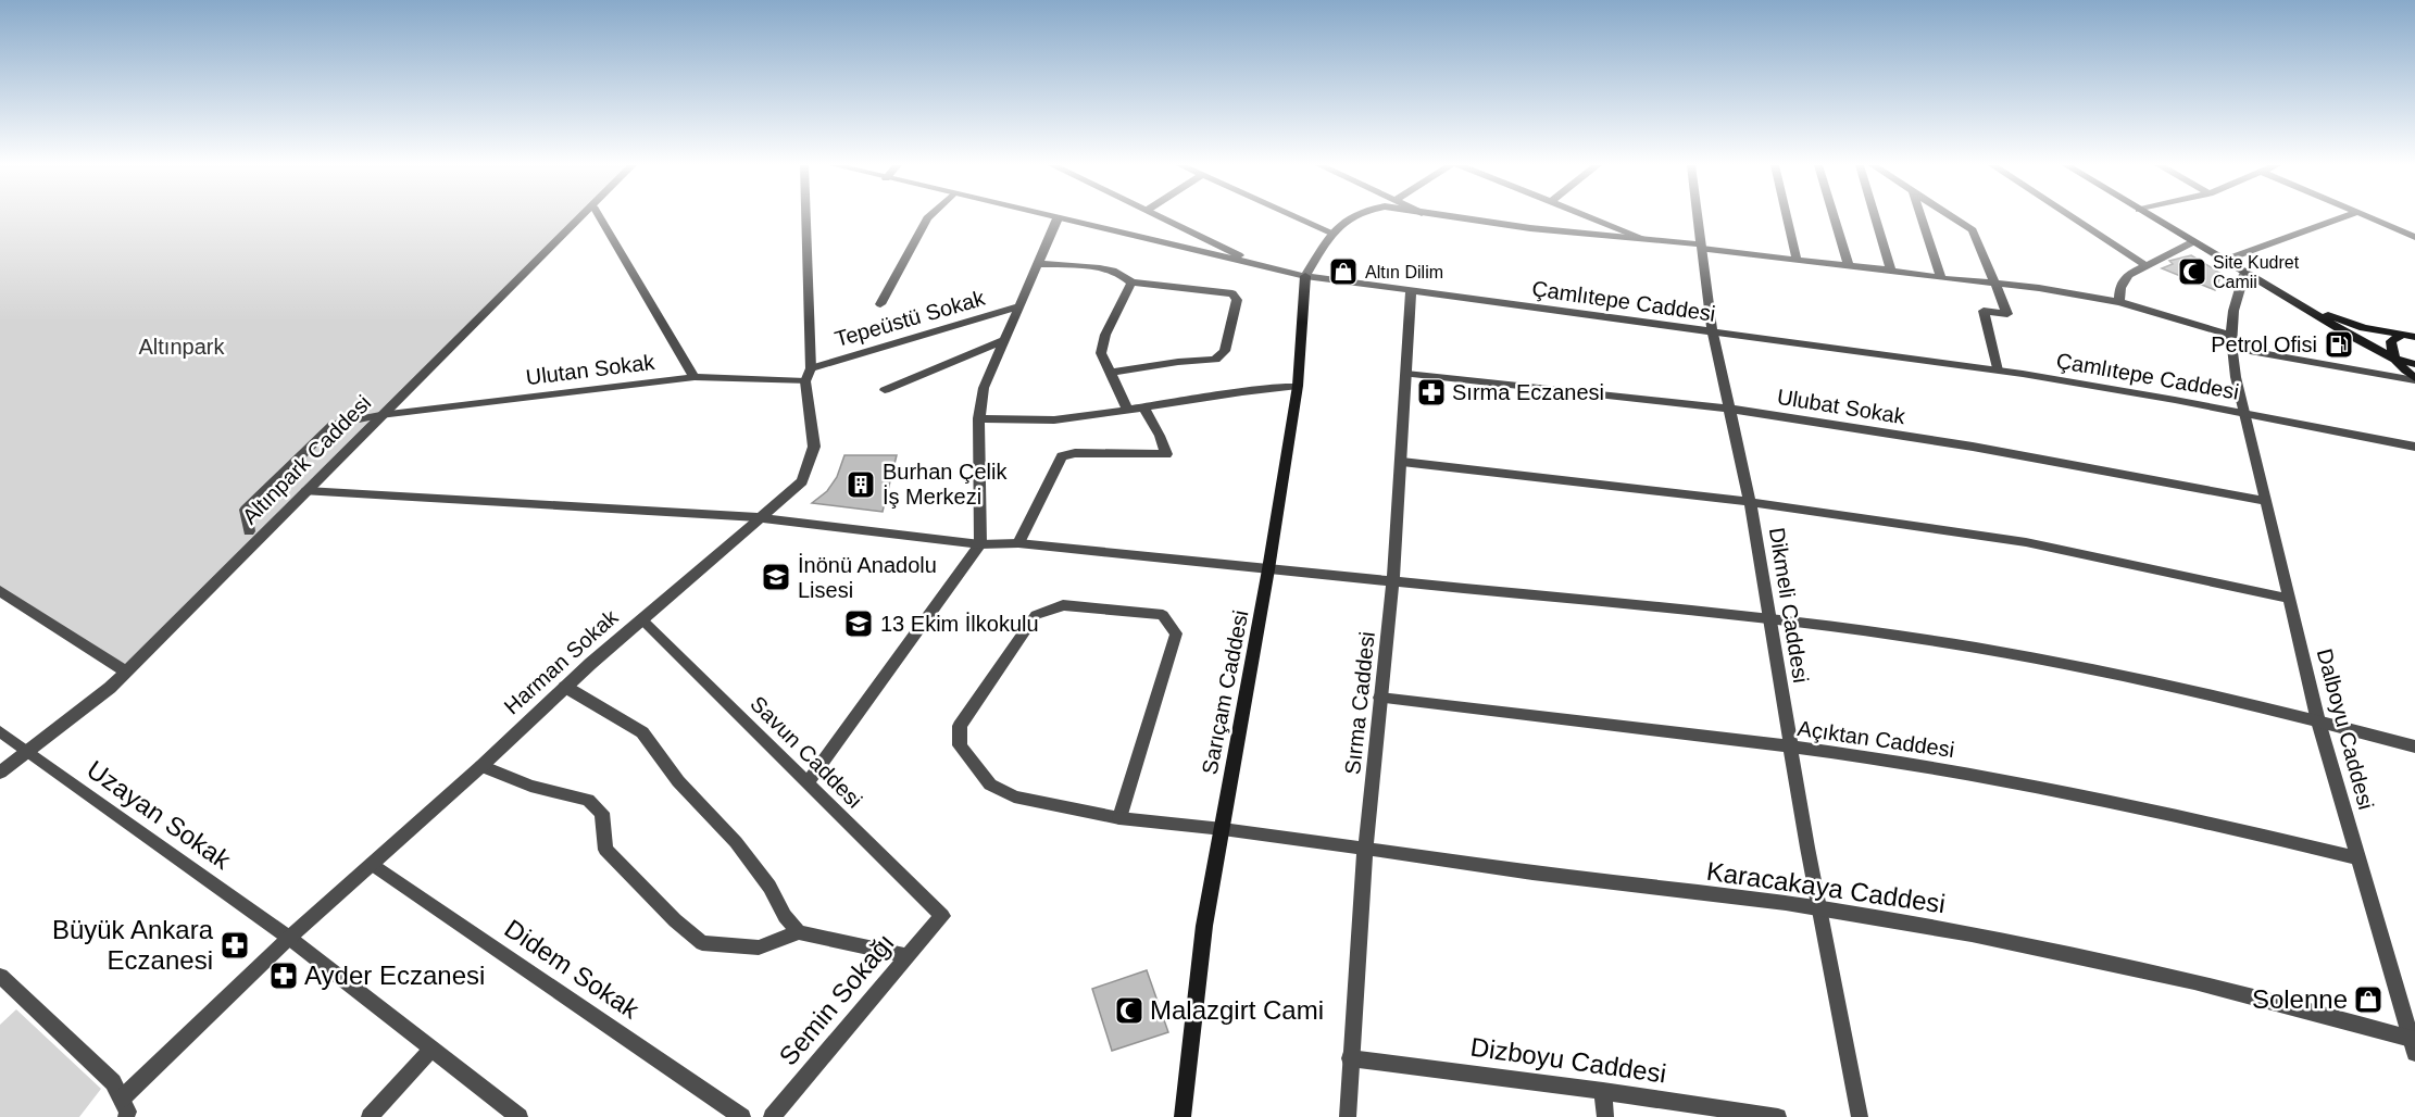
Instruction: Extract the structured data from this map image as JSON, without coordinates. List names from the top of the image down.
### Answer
{
  "streets": {
    "main road": ["Sarıçam Caddesi"],
    "street": [
      "Çamlıtepe Caddesi",
      "Tepeüstü Sokak",
      "Ulutan Sokak",
      "Ulubat Sokak",
      "Altınpark Caddesi",
      "Dikmeli Caddesi",
      "Harman Sokak",
      "Sırma Caddesi",
      "Dalboyu Caddesi",
      "Açıktan Caddesi",
      "Savun Caddesi",
      "Uzayan Sokak",
      "Karacakaya Caddesi",
      "Didem Sokak",
      "Semin Sokağı",
      "Dizboyu Caddesi"
    ]
  },
  "crossings": [
    ["Çamlıtepe Caddesi", "Dikmeli Caddesi"],
    ["Çamlıtepe Caddesi", "Sarıçam Caddesi"],
    ["Çamlıtepe Caddesi", "Sırma Caddesi"],
    ["Çamlıtepe Caddesi", "Dalboyu Caddesi"],
    ["Ulutan Sokak", "Altınpark Caddesi"],
    ["Ulutan Sokak", "Harman Sokak"],
    ["Ulubat Sokak", "Dikmeli Caddesi"],
    ["Ulubat Sokak", "Sırma Caddesi"],
    ["Ulubat Sokak", "Dalboyu Caddesi"],
    ["Altınpark Caddesi", "Uzayan Sokak"],
    ["Dikmeli Caddesi", "Açıktan Caddesi"],
    ["Dikmeli Caddesi", "Karacakaya Caddesi"],
    ["Harman Sokak", "Savun Caddesi"],
    ["Harman Sokak", "Uzayan Sokak"],
    ["Harman Sokak", "Didem Sokak"],
    ["Sarıçam Caddesi", "Karacakaya Caddesi"],
    ["Sırma Caddesi", "Açıktan Caddesi"],
    ["Sırma Caddesi", "Karacakaya Caddesi"],
    ["Sırma Caddesi", "Dizboyu Caddesi"],
    ["Dalboyu Caddesi", "Açıktan Caddesi"],
    ["Dalboyu Caddesi", "Karacakaya Caddesi"],
    ["Savun Caddesi", "Semin Sokağı"]
  ],
  "parks": ["Altınpark"],
  "places": {
    "shop": ["Altın Dilim", "Solenne"],
    "mosque": ["Site Kudret Camii", "Malazgirt Cami"],
    "fuel station": ["Petrol Ofisi"],
    "pharmacy": ["Sırma Eczanesi", "Büyük Ankara Eczanesi", "Ayder Eczanesi"],
    "building": ["Burhan Çelik İş Merkezi"],
    "school or university": ["İnönü Anadolu Lisesi", "13 Ekim İlkokulu"]
  }
}
